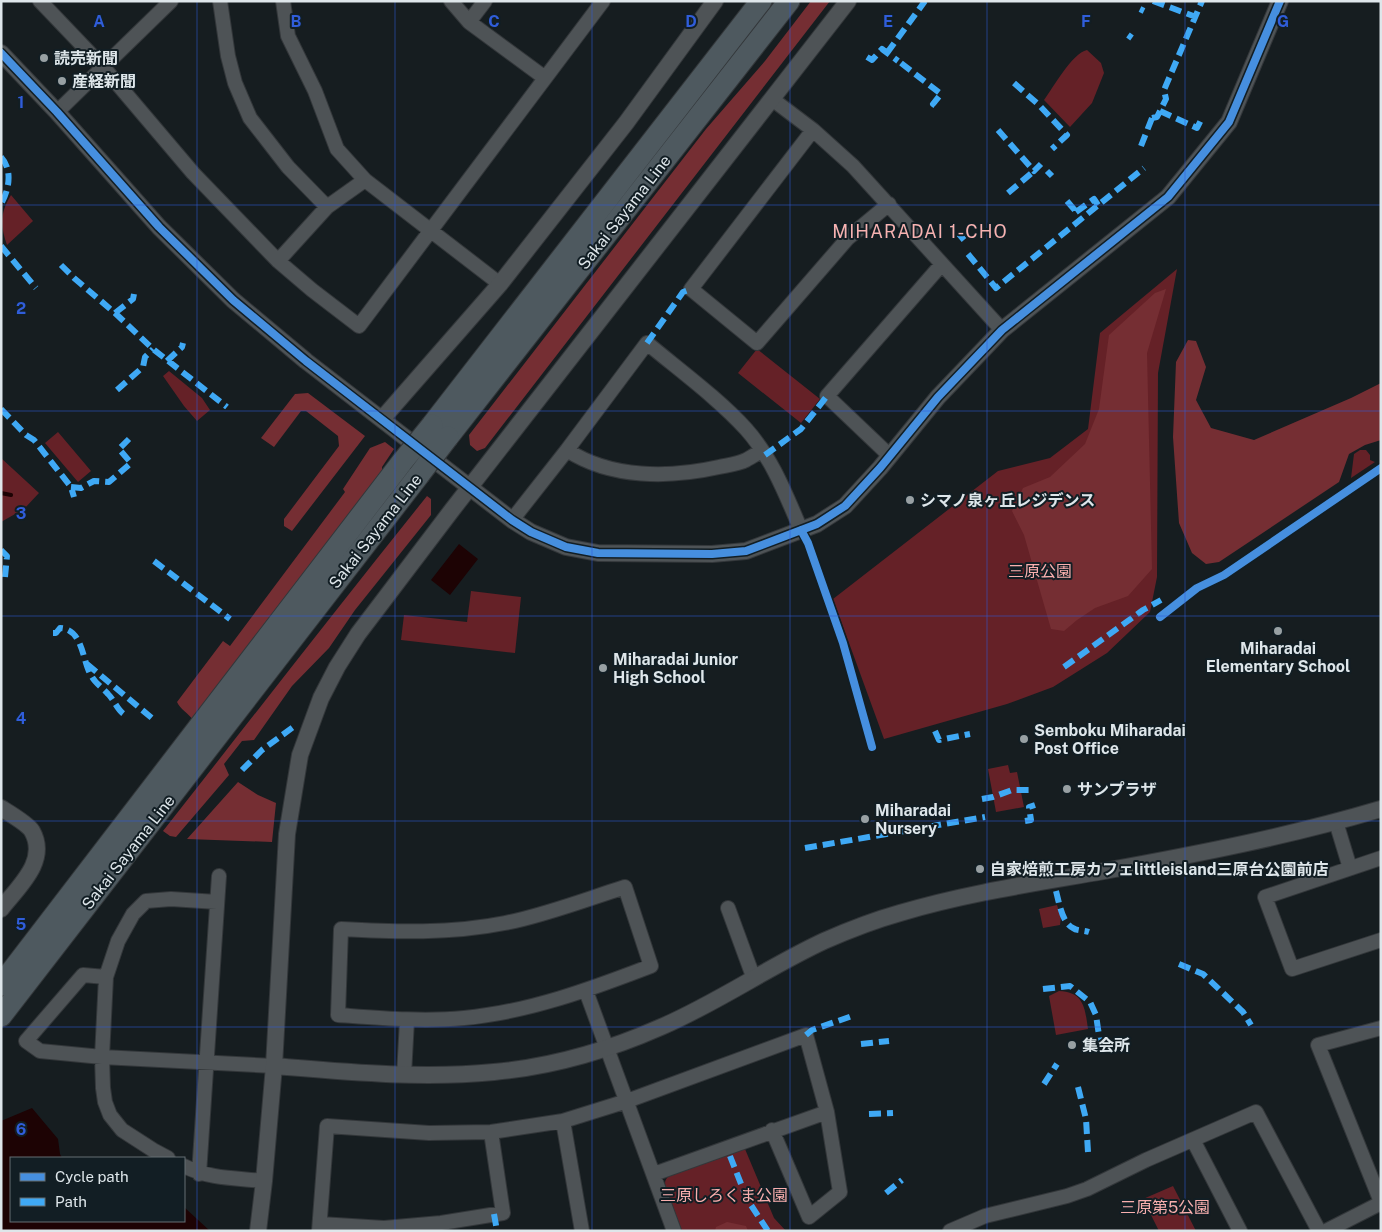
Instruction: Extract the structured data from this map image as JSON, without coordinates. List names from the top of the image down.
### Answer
{
  "streets": {
    "main road": ["Sakai Sayama Line"]
  },
  "districts": ["MIHARADAI 1-CHO"],
  "parks": ["三原公園", "三原しろくま公園", "三原第5公園"],
  "places": [
    "読売新聞",
    "産経新聞",
    "シマノ泉ヶ丘レジデンス",
    "Miharadai Elementary School",
    "Miharadai Junior High School",
    "Semboku Miharadai Post Office",
    "サンプラザ",
    "Miharadai Nursery",
    "自家焙煎工房カフェlittleisland三原台公園前店",
    "集会所"
  ],
  "legend": ["Cycle path", "Path"],
  "grid": {
    "columns": [
      "A",
      "B",
      "C",
      "D",
      "E",
      "F",
      "G"
    ],
    "rows": [
      "1",
      "2",
      "3",
      "4",
      "5",
      "6"
    ]
  }
}
